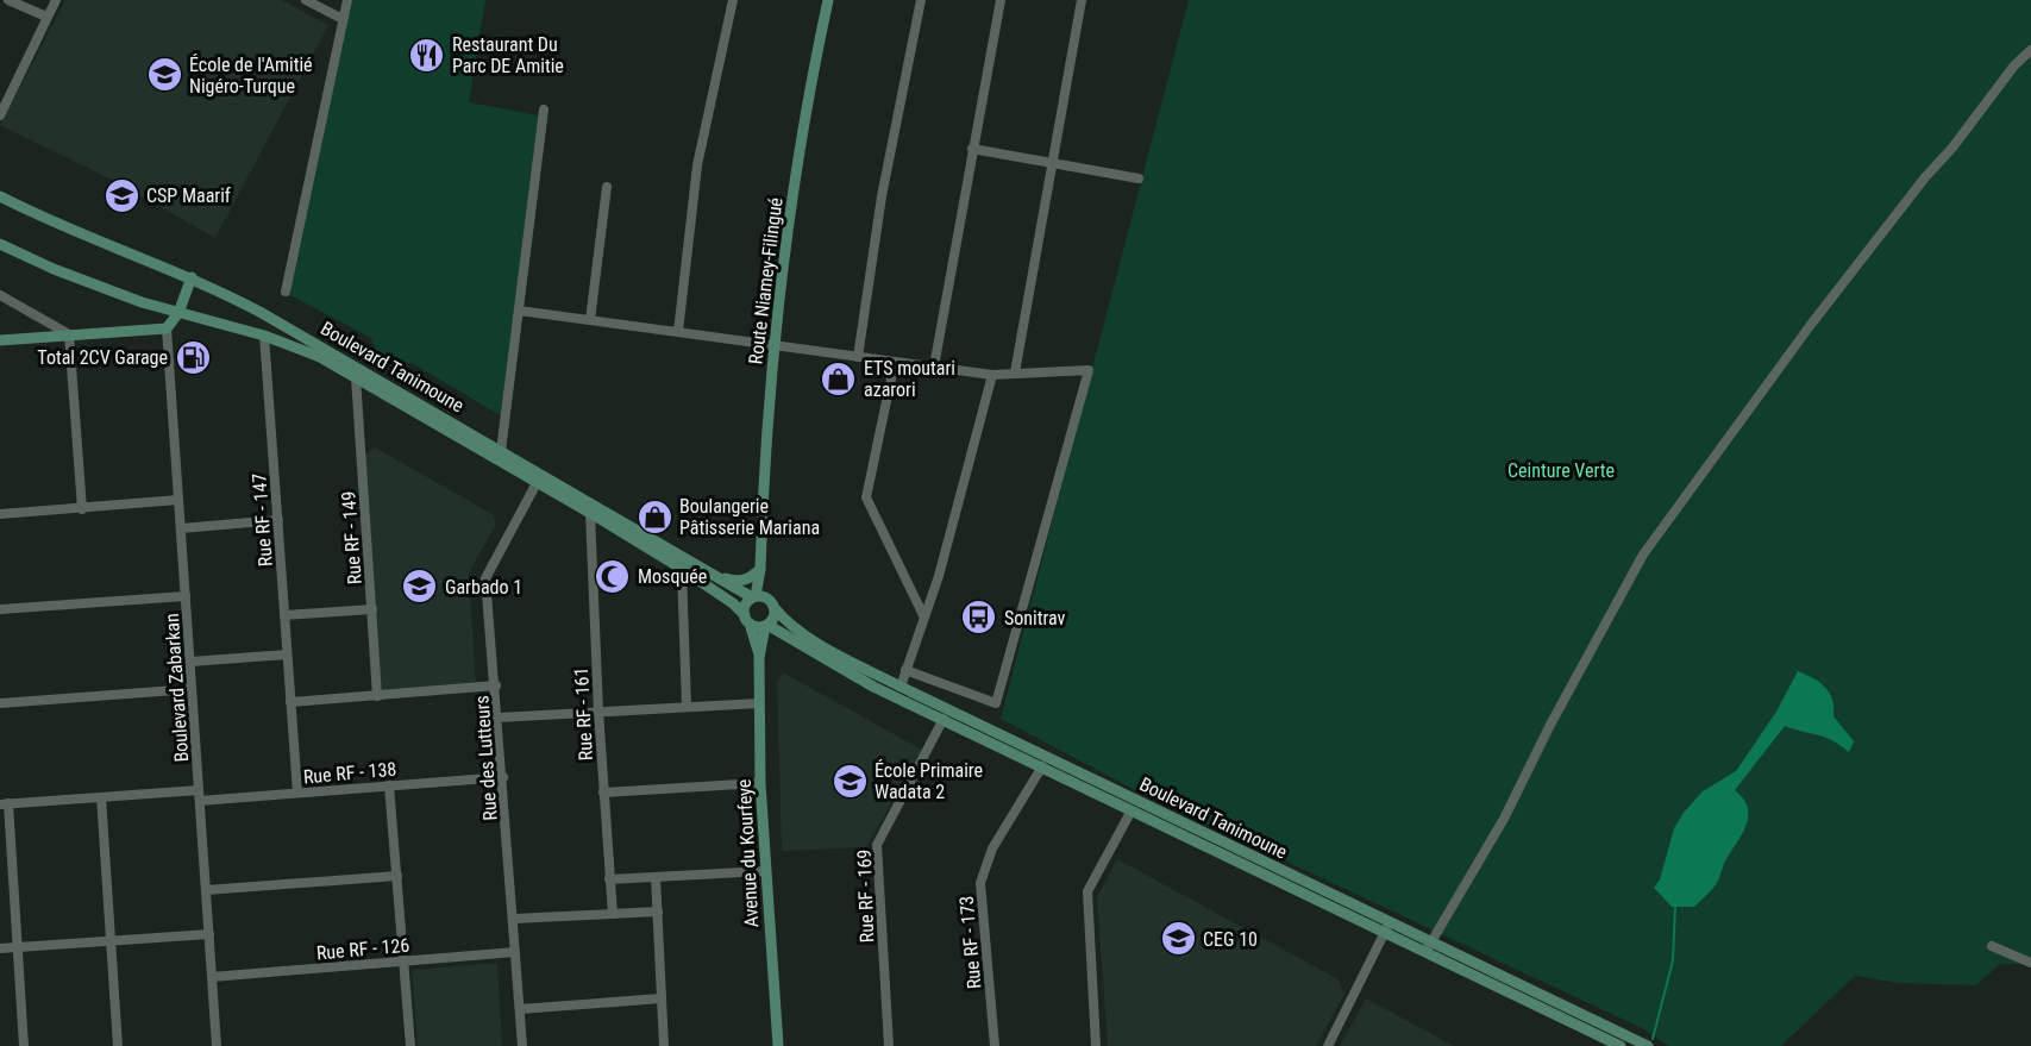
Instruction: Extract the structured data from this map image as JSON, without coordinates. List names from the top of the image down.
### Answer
{
  "streets": {
    "main road": ["Route Niamey-Filingué", "Boulevard Tanimoune", "Avenue du Kourfeye"],
    "street": [
      "Rue RF - 147",
      "Rue RF - 149",
      "Boulevard Zabarkan",
      "Rue RF - 161",
      "Rue des Lutteurs",
      "Rue RF - 138",
      "Rue RF - 169",
      "Rue RF - 173",
      "Rue RF - 126"
    ]
  },
  "crossings": [
    ["Route Niamey-Filingué", "Boulevard Tanimoune"],
    ["Route Niamey-Filingué", "Avenue du Kourfeye"],
    ["Boulevard Tanimoune", "Rue RF - 147"],
    ["Boulevard Tanimoune", "Rue RF - 149"],
    ["Boulevard Tanimoune", "Rue RF - 161"],
    ["Boulevard Tanimoune", "Rue des Lutteurs"],
    ["Boulevard Tanimoune", "Avenue du Kourfeye"],
    ["Boulevard Tanimoune", "Rue RF - 169"],
    ["Boulevard Tanimoune", "Rue RF - 173"],
    ["Rue RF - 147", "Rue RF - 138"],
    ["Boulevard Zabarkan", "Rue RF - 138"],
    ["Boulevard Zabarkan", "Rue RF - 126"],
    ["Rue des Lutteurs", "Rue RF - 138"],
    ["Rue des Lutteurs", "Rue RF - 126"]
  ],
  "parks": ["Ceinture Verte"],
  "places": {
    "restaurant": ["Restaurant Du Parc DE Amitie"],
    "school or university": [
      "École de l'Amitié Nigéro-Turque",
      "CSP Maarif",
      "Garbado 1",
      "École Primaire Wadata 2",
      "CEG 10"
    ],
    "fuel station": ["Total 2CV Garage"],
    "shop": ["ETS moutari azarori", "Boulangerie Pâtisserie Mariana"],
    "mosque": ["Mosquée"],
    "bus stop": ["Sonitrav"]
  }
}
